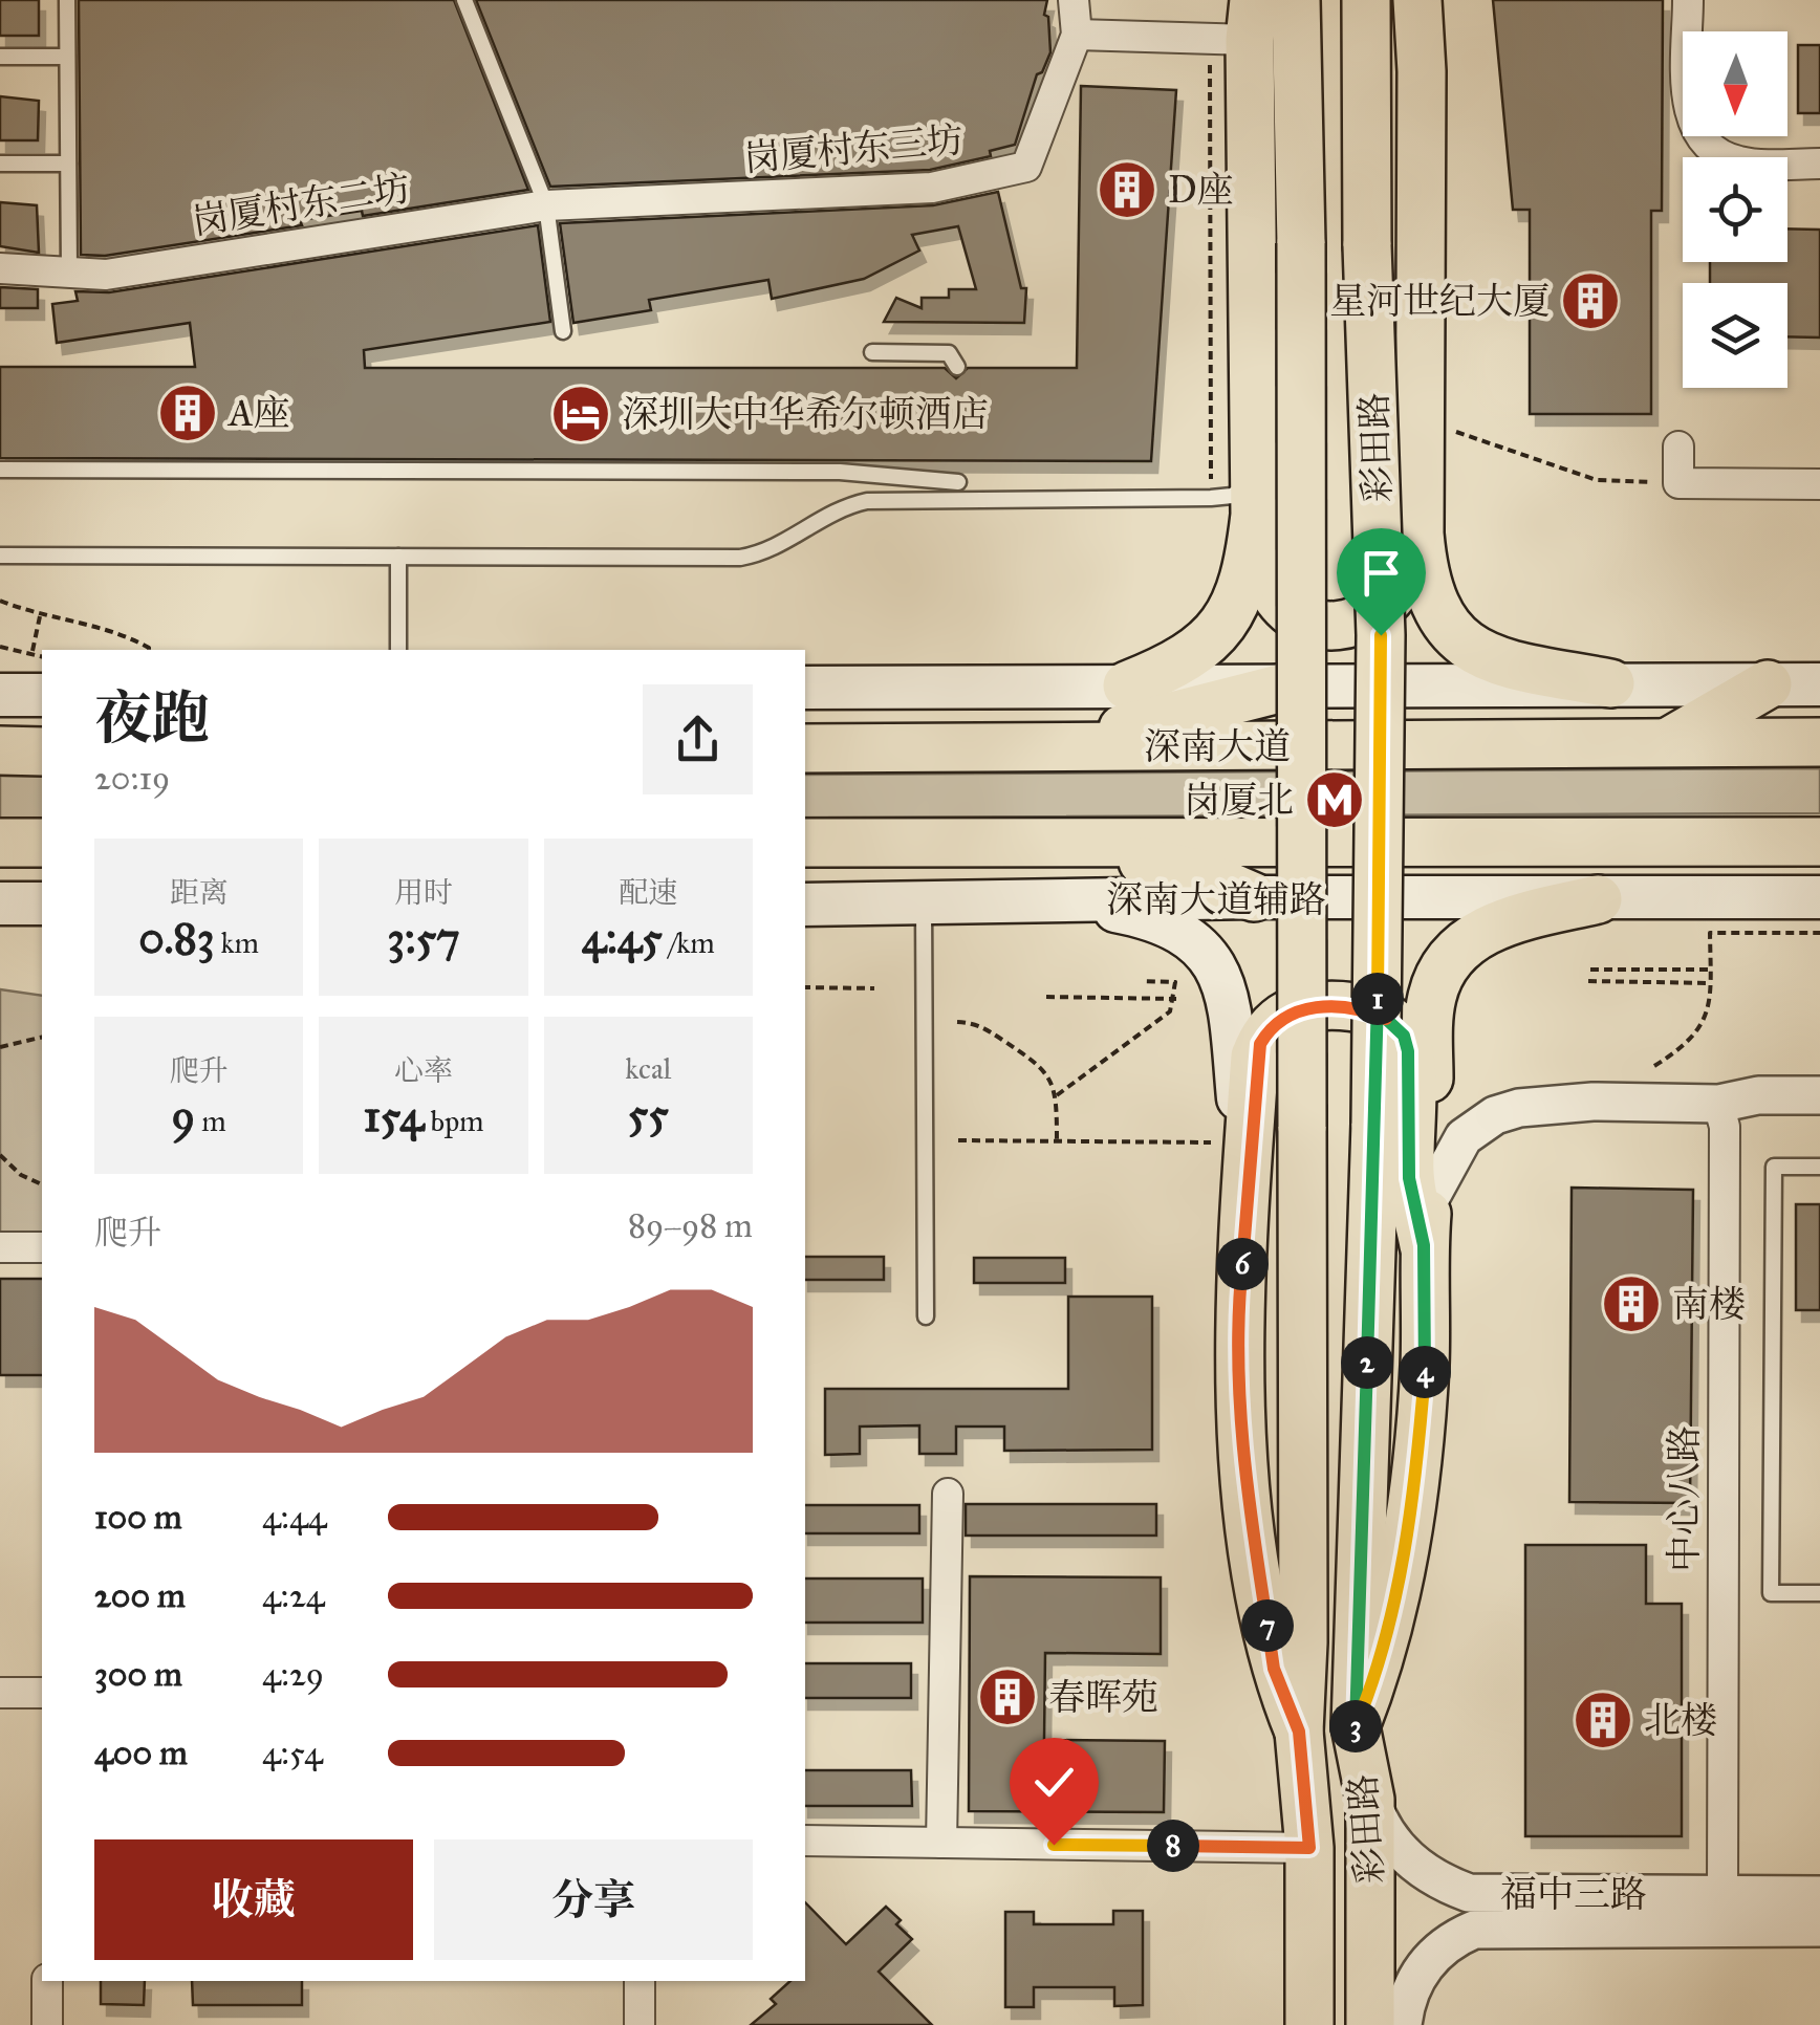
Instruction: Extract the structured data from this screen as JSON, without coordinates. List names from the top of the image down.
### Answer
{
  "streets": {
    "main road": ["彩田路", "深南大道", "深南大道辅路"],
    "street": [
      "岗厦村东三坊",
      "岗厦村东二坊",
      "中心八路",
      "福中三路"
    ]
  },
  "crossings": [
    ["岗厦村东三坊", "岗厦村东二坊"],
    ["彩田路", "福中三路"],
    ["中心八路", "福中三路"]
  ],
  "places": {
    "building": [
      "D座",
      "星河世纪大厦",
      "A座",
      "南楼",
      "春晖苑",
      "北楼"
    ],
    "hotel": ["深圳大中华希尔顿酒店"],
    "metro station": ["岗厦北"]
  },
  "north": "bottom",
  "page": {
    "heading": ["夜跑", "20:19"],
    "stats": [
      ["距离", "0.83 km"],
      ["用时", "3:57"],
      ["配速", "4:45 /km"],
      ["爬升", "9 m"],
      ["心率", "154 bpm"],
      ["kcal", "55"]
    ],
    "pins": [
      "1",
      "6",
      "2",
      "4",
      "7",
      "3",
      "8"
    ],
    "chart": ["爬升", "89–98 m"],
    "list": [
      {
        "name": "100 m",
        "note": "4:44"
      },
      {
        "name": "200 m",
        "note": "4:24"
      },
      {
        "name": "300 m",
        "note": "4:29"
      },
      {
        "name": "400 m",
        "note": "4:54"
      }
    ],
    "buttons": ["收藏", "分享"]
  }
}
